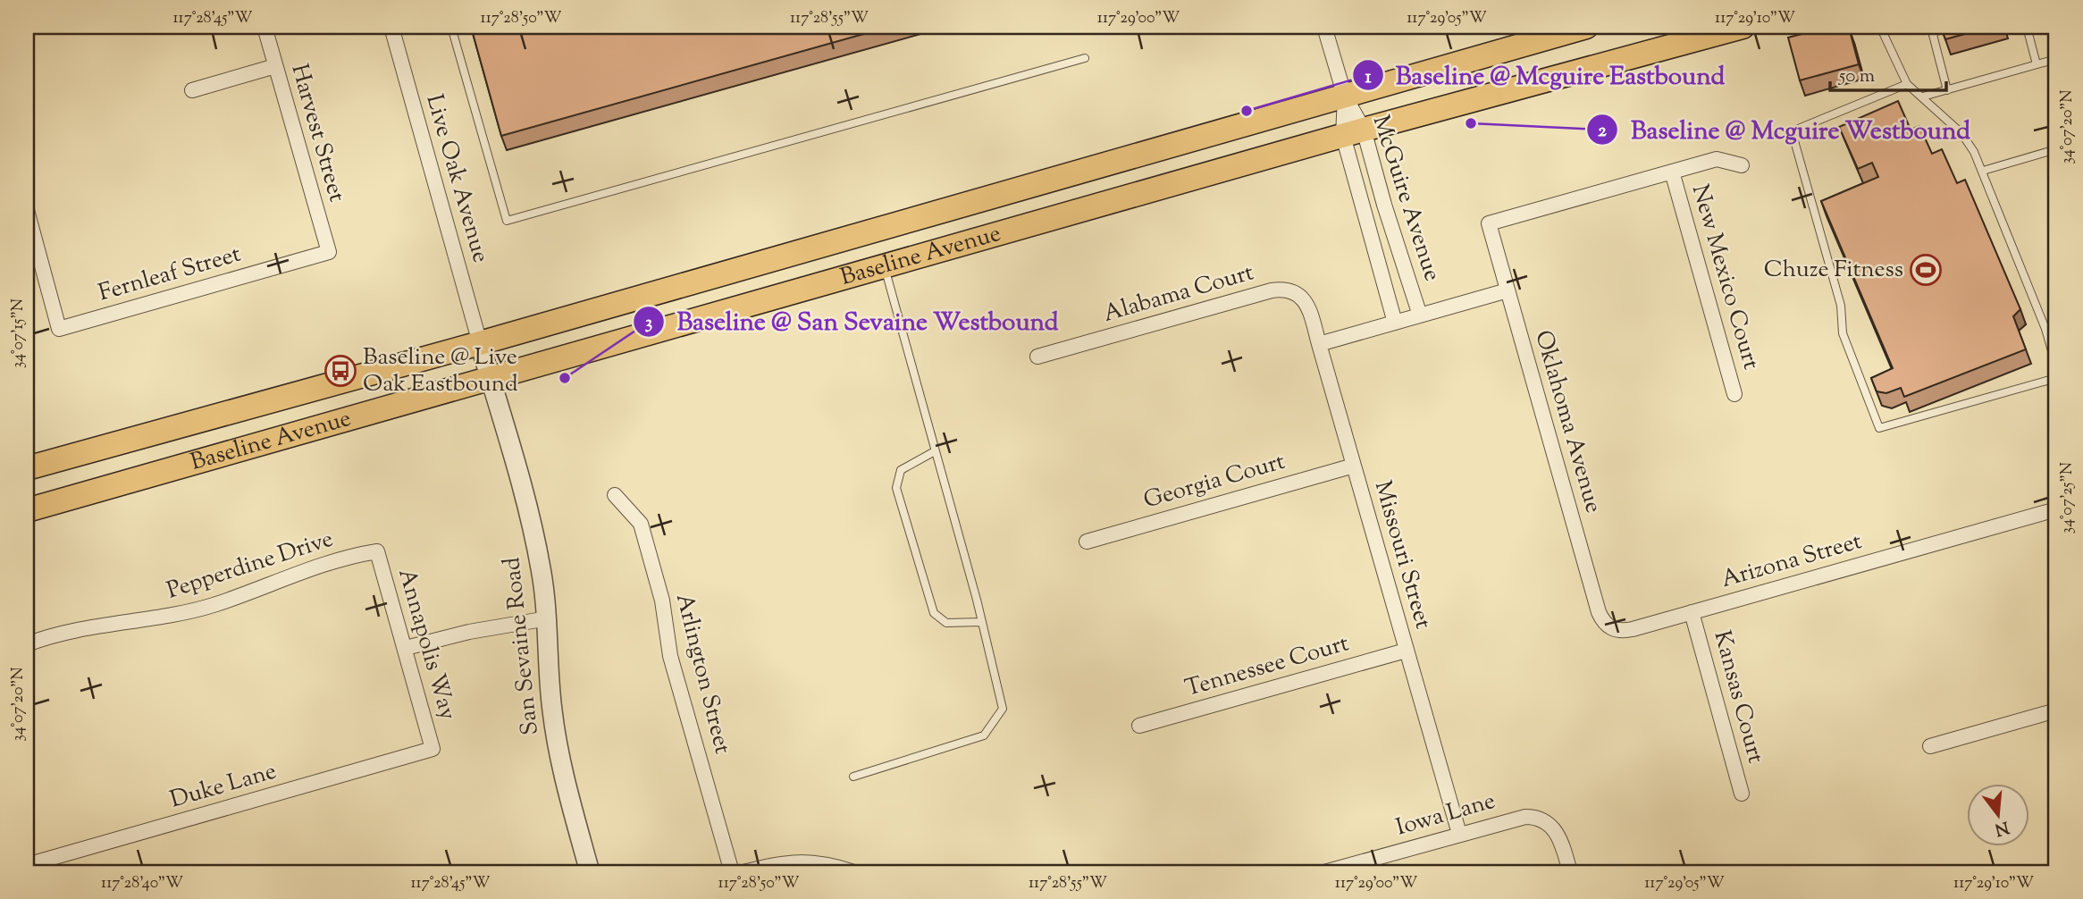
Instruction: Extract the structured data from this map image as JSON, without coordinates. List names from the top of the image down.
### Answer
{
  "streets": {
    "main road": ["Baseline Avenue"],
    "street": [
      "Harvest Street",
      "Live Oak Avenue",
      "McGuire Avenue",
      "Fernleaf Street",
      "New Mexico Court",
      "Alabama Court",
      "Oklahoma Avenue",
      "Georgia Court",
      "Missouri Street",
      "Arizona Street",
      "Pepperdine Drive",
      "Annapolis Way",
      "San Sevaine Road",
      "Tennessee Court",
      "Arlington Street",
      "Kansas Court",
      "Duke Lane",
      "Iowa Lane"
    ]
  },
  "crossings": [
    ["Harvest Street", "Fernleaf Street"],
    ["Live Oak Avenue", "Baseline Avenue"],
    ["Live Oak Avenue", "San Sevaine Road"],
    ["McGuire Avenue", "Baseline Avenue"],
    ["Baseline Avenue", "San Sevaine Road"],
    ["New Mexico Court", "Oklahoma Avenue"],
    ["Alabama Court", "Missouri Street"],
    ["Oklahoma Avenue", "Arizona Street"],
    ["Georgia Court", "Missouri Street"],
    ["Missouri Street", "Tennessee Court"],
    ["Missouri Street", "Iowa Lane"],
    ["Arizona Street", "Kansas Court"],
    ["Pepperdine Drive", "Annapolis Way"],
    ["Annapolis Way", "Duke Lane"]
  ],
  "places": {
    "other": ["Baseline @ Mcguire Eastbound", "Baseline @ Mcguire Westbound", "Baseline @ San Sevaine Westbound"],
    "sports": ["Chuze Fitness"],
    "bus stop": ["Baseline @ Live Oak Eastbound"]
  },
  "scale_bar": "50 m",
  "north": "bottom",
  "coordinates": [
    "117°28'45\"W",
    "117°28'50\"W",
    "117°28'55\"W",
    "117°29'00\"W",
    "117°29'05\"W",
    "117°29'10\"W",
    "34°07'20\"N",
    "34°07'15\"N",
    "34°07'25\"N",
    "117°28'40\"W"
  ]
}
